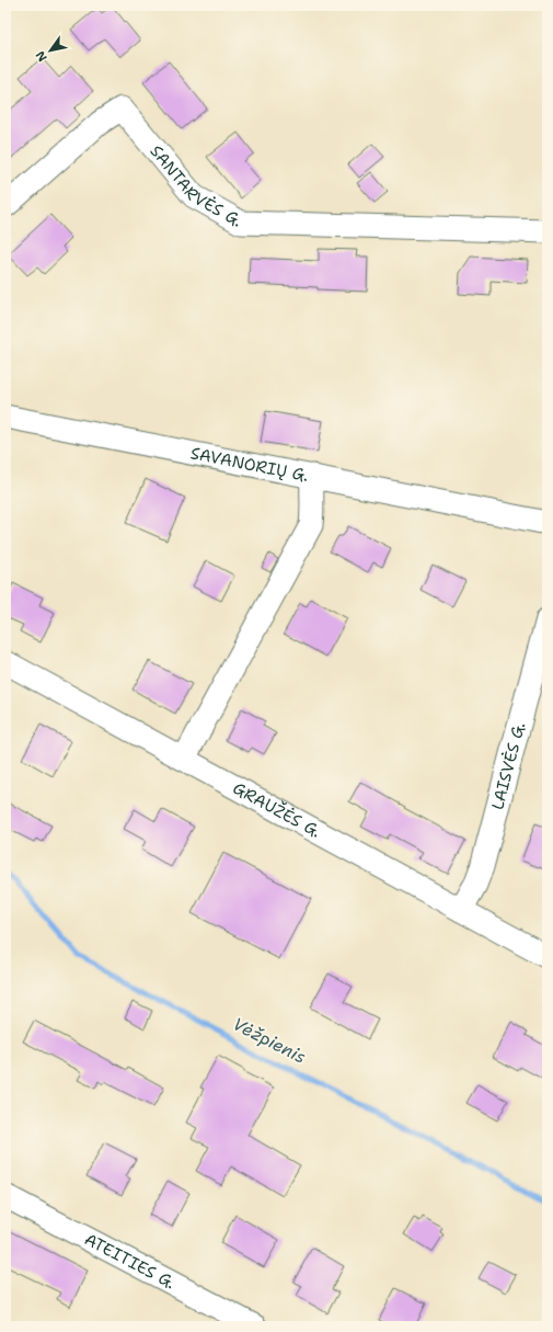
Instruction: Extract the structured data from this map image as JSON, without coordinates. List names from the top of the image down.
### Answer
{
  "streets": {
    "street": [
      "SANTARVĖS G.",
      "SAVANORIŲ G.",
      "LAISVĖS G.",
      "GRAUŽĖS G.",
      "ATEITIES G."
    ]
  },
  "crossings": [
    ["SAVANORIŲ G.", "GRAUŽĖS G."],
    ["LAISVĖS G.", "GRAUŽĖS G."]
  ],
  "water": ["Vėžpienis"],
  "north": "bottom left"
}
